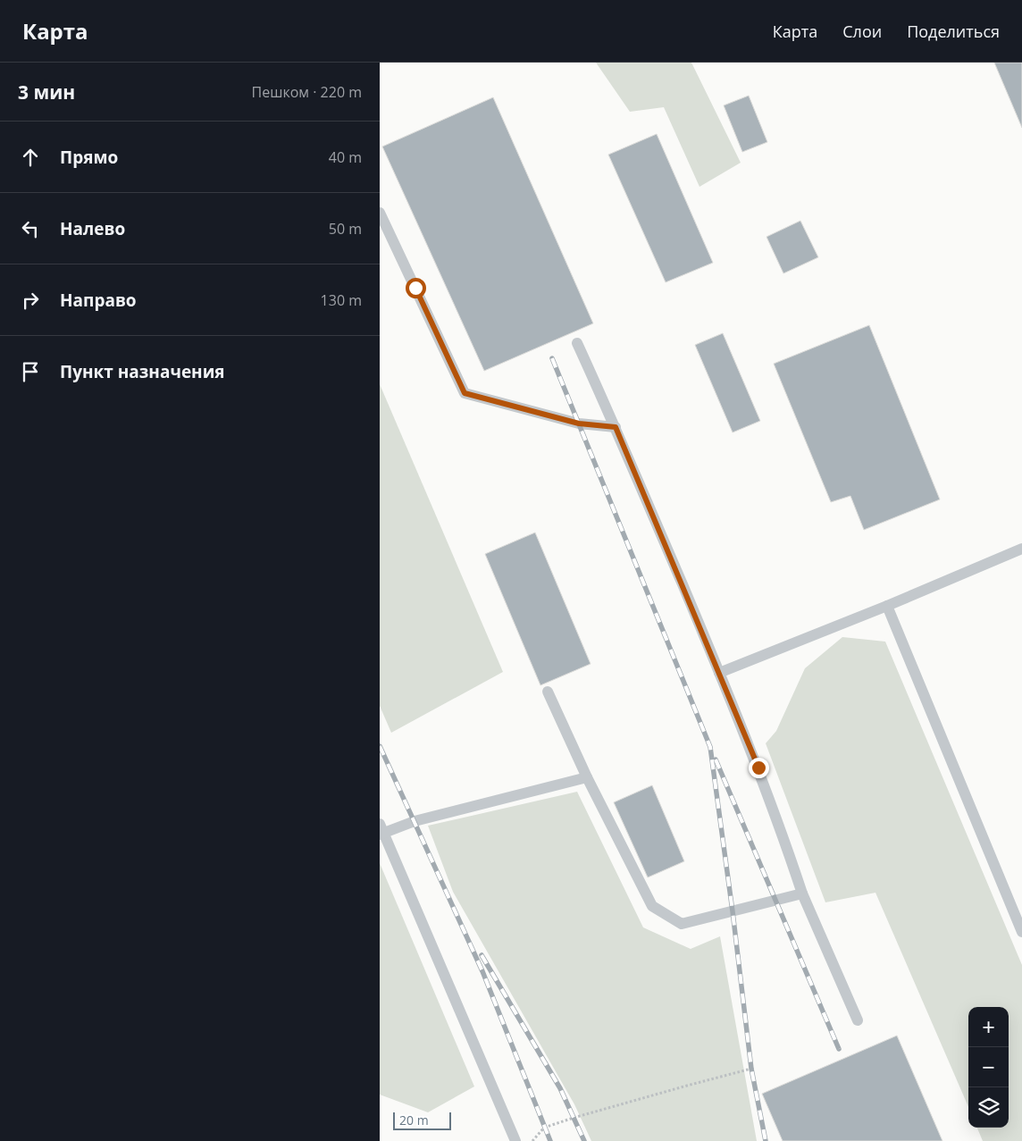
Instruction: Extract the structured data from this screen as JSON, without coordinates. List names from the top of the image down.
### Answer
{
  "scale_bar": "20 m",
  "page": {
    "header": "Карта",
    "nav": ["Карта", "Слои", "Поделиться"],
    "heading": ["3 мин", "Пешком · 220 m"],
    "list": [
      ["Прямо", "40 m"],
      ["Налево", "50 m"],
      ["Направо", "130 m"],
      "Пункт назначения"
    ],
    "map_buttons": ["+", "−"],
    "scale": "20 m"
  }
}
